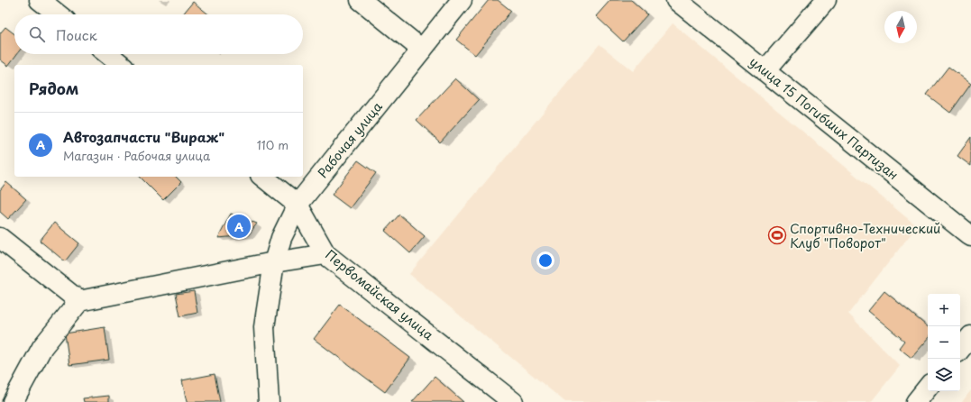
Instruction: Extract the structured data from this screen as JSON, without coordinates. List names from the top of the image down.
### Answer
{
  "streets": {
    "street": ["улица 15 Погибших Партизан", "Рабочая улица", "Первомайская улица"]
  },
  "crossings": [
    ["Рабочая улица", "Первомайская улица"]
  ],
  "places": {
    "sports": ["Спортивно-Технический Клуб \"Поворот\""]
  },
  "north": "bottom",
  "page": {
    "search": "Поиск",
    "heading": "Рядом",
    "list": [
      {
        "mark": "A",
        "name": "Автозапчасти \"Вираж\"",
        "note": "Магазин · Рабочая улица",
        "value": "110 m"
      }
    ],
    "pins": "A",
    "map_buttons": ["+", "−"]
  }
}
